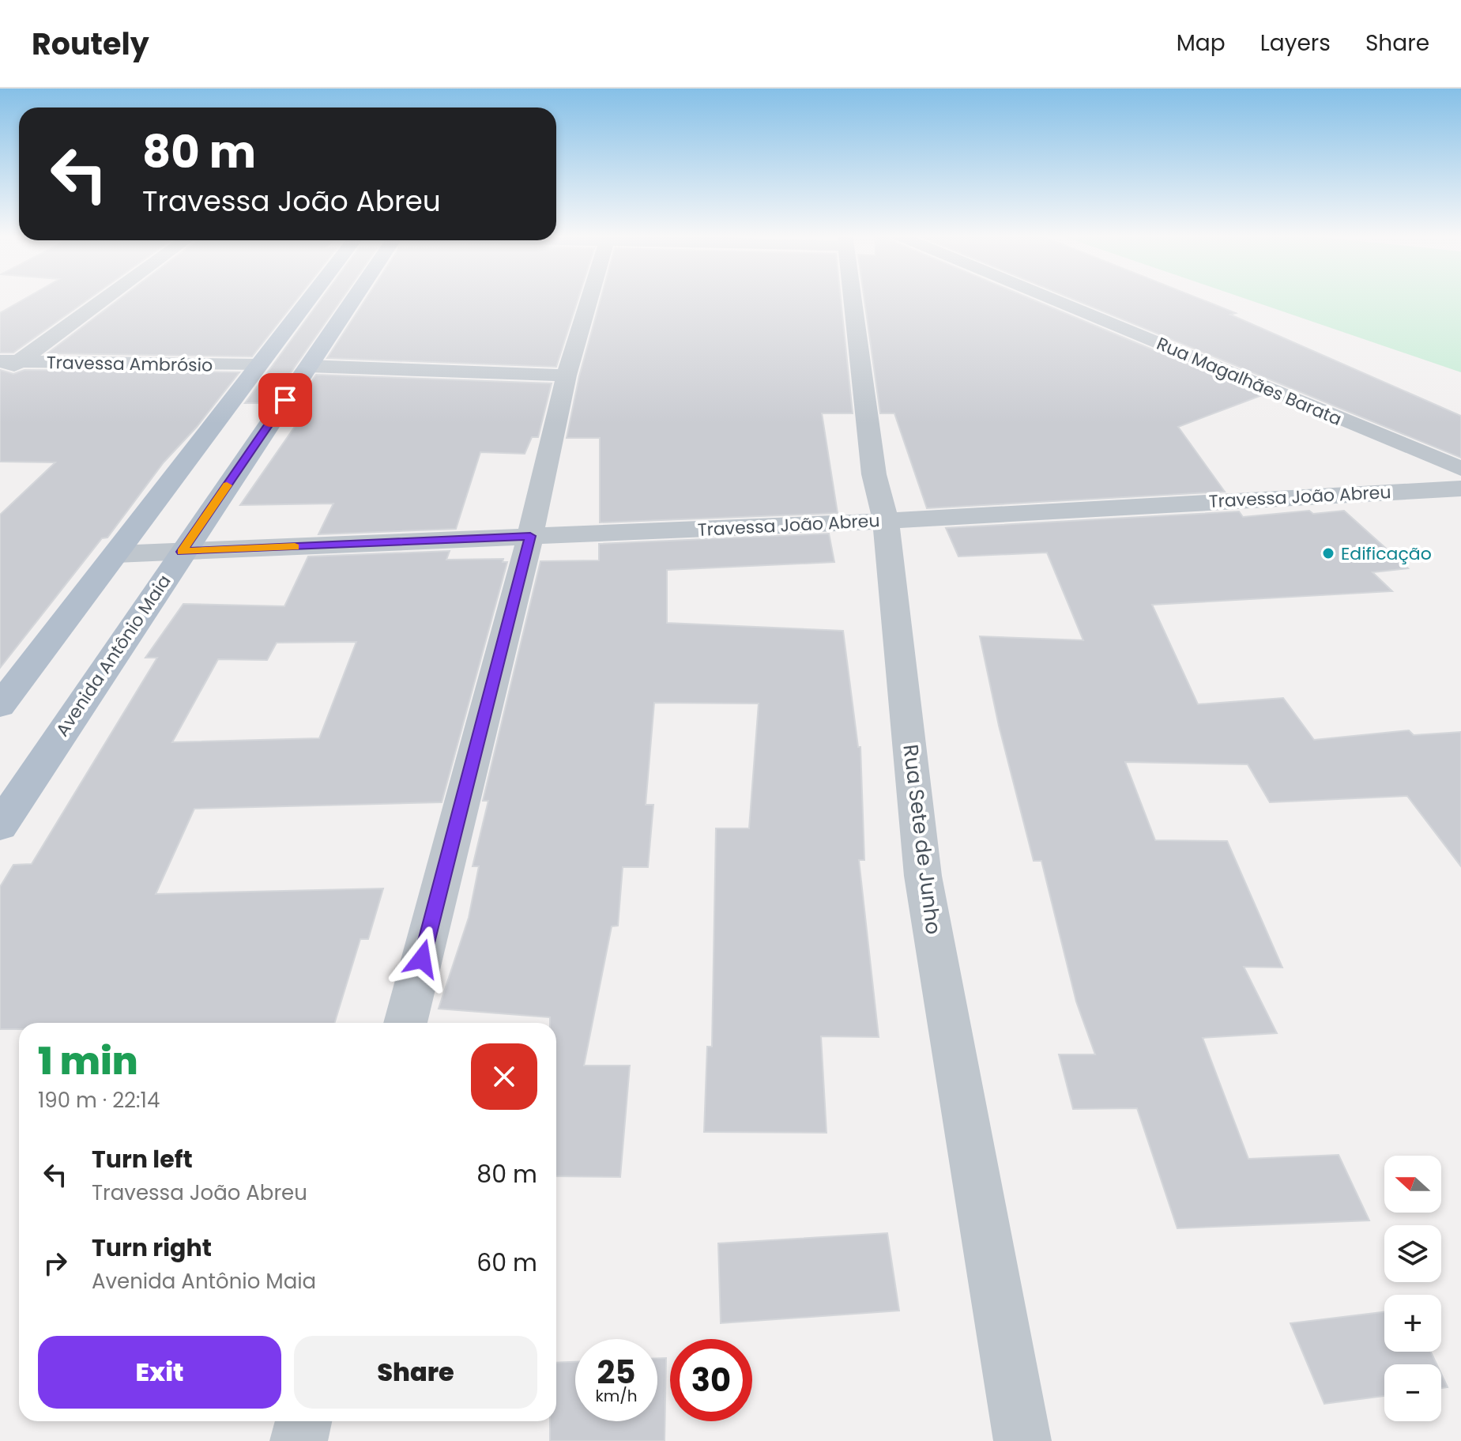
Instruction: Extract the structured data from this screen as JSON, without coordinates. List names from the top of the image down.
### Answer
{
  "streets": {
    "main road": ["Avenida Antônio Maia"],
    "street": [
      "Travessa Ambrósio",
      "Rua Magalhães Barata",
      "Travessa João Abreu",
      "Rua Sete de Junho"
    ]
  },
  "crossings": [
    ["Travessa João Abreu", "Avenida Antônio Maia"],
    ["Travessa João Abreu", "Rua Sete de Junho"]
  ],
  "places": ["Edificação"],
  "north": "left",
  "page": {
    "header": "Routely",
    "nav": ["Map", "Layers", "Share"],
    "turn": ["80 m", "Travessa João Abreu"],
    "heading": ["1 min", "190 m · 22:14"],
    "list": [
      {
        "name": "Turn left",
        "note": "Travessa João Abreu",
        "value": "80 m"
      },
      {
        "name": "Turn right",
        "note": "Avenida Antônio Maia",
        "value": "60 m"
      }
    ],
    "map_buttons": ["+", "−"],
    "buttons": ["Exit", "Share"],
    "speed": "25 km/h",
    "limit": "30"
  }
}
